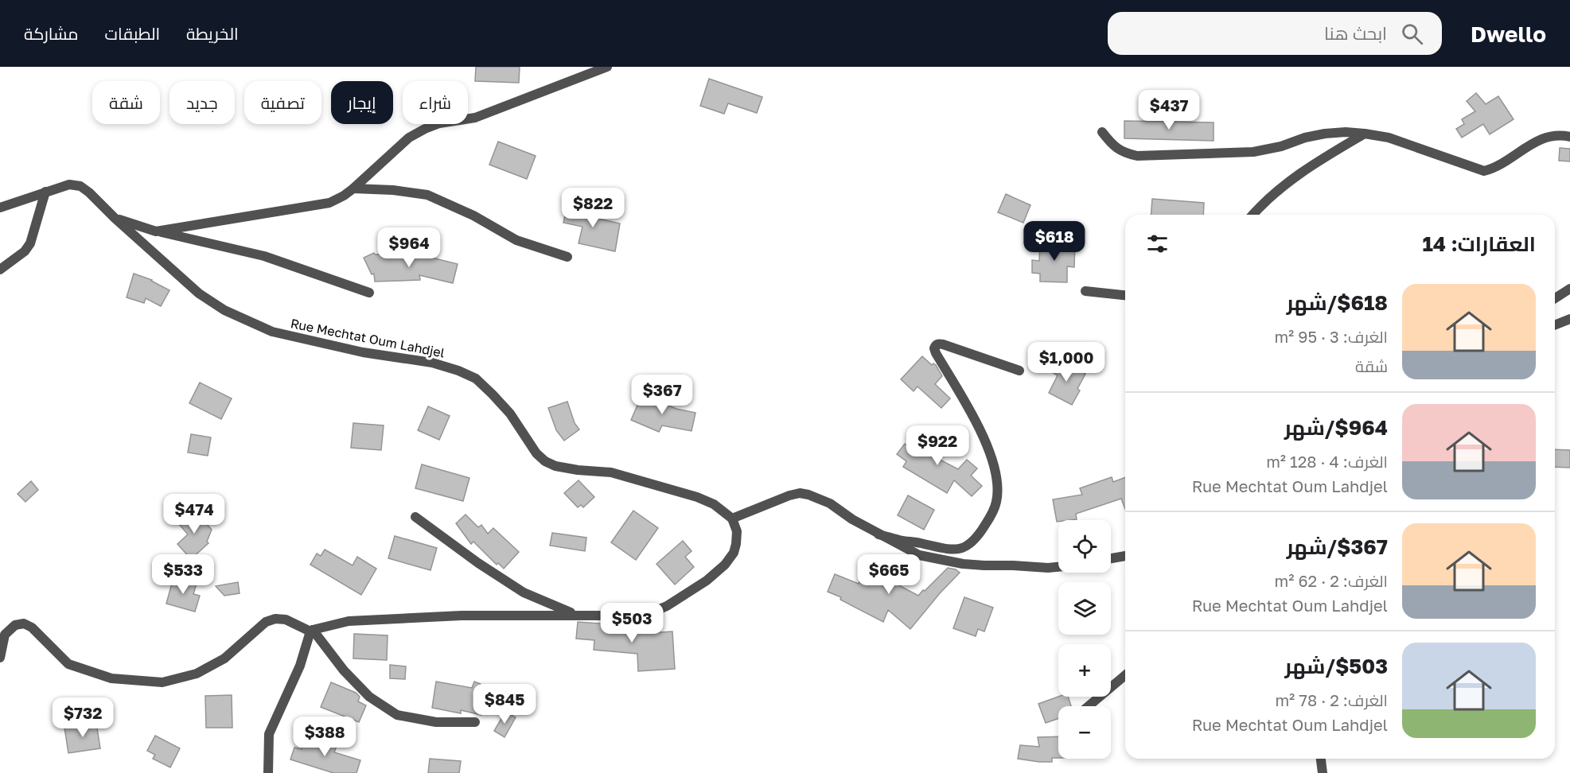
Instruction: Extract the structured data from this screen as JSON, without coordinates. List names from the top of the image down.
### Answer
{
  "streets": {
    "street": ["Rue Mechtat Oum Lahdjel"]
  },
  "page": {
    "header": "Dwello",
    "search": "ابحث هنا",
    "nav": ["الخريطة", "الطبقات", "مشاركة"],
    "chip": [
      "شراء",
      "إيجار",
      "تصفية",
      "جديد",
      "شقة"
    ],
    "price": [
      "$437",
      "$822",
      "$618",
      "$964",
      "$1,000",
      "$367",
      "$922",
      "$474",
      "$533",
      "$665",
      "$503",
      "$845",
      "$732",
      "$388"
    ],
    "heading": "العقارات: 14",
    "list": [
      {
        "name": "$618/شهر",
        "note": "الغرف: 3 · 95 m² · شقة"
      },
      {
        "name": "$964/شهر",
        "note": "الغرف: 4 · 128 m² · Rue Mechtat Oum Lahdjel"
      },
      {
        "name": "$367/شهر",
        "note": "الغرف: 2 · 62 m² · Rue Mechtat Oum Lahdjel"
      },
      {
        "name": "$503/شهر",
        "note": "الغرف: 2 · 78 m² · Rue Mechtat Oum Lahdjel"
      }
    ],
    "map_buttons": ["+", "−"]
  }
}
